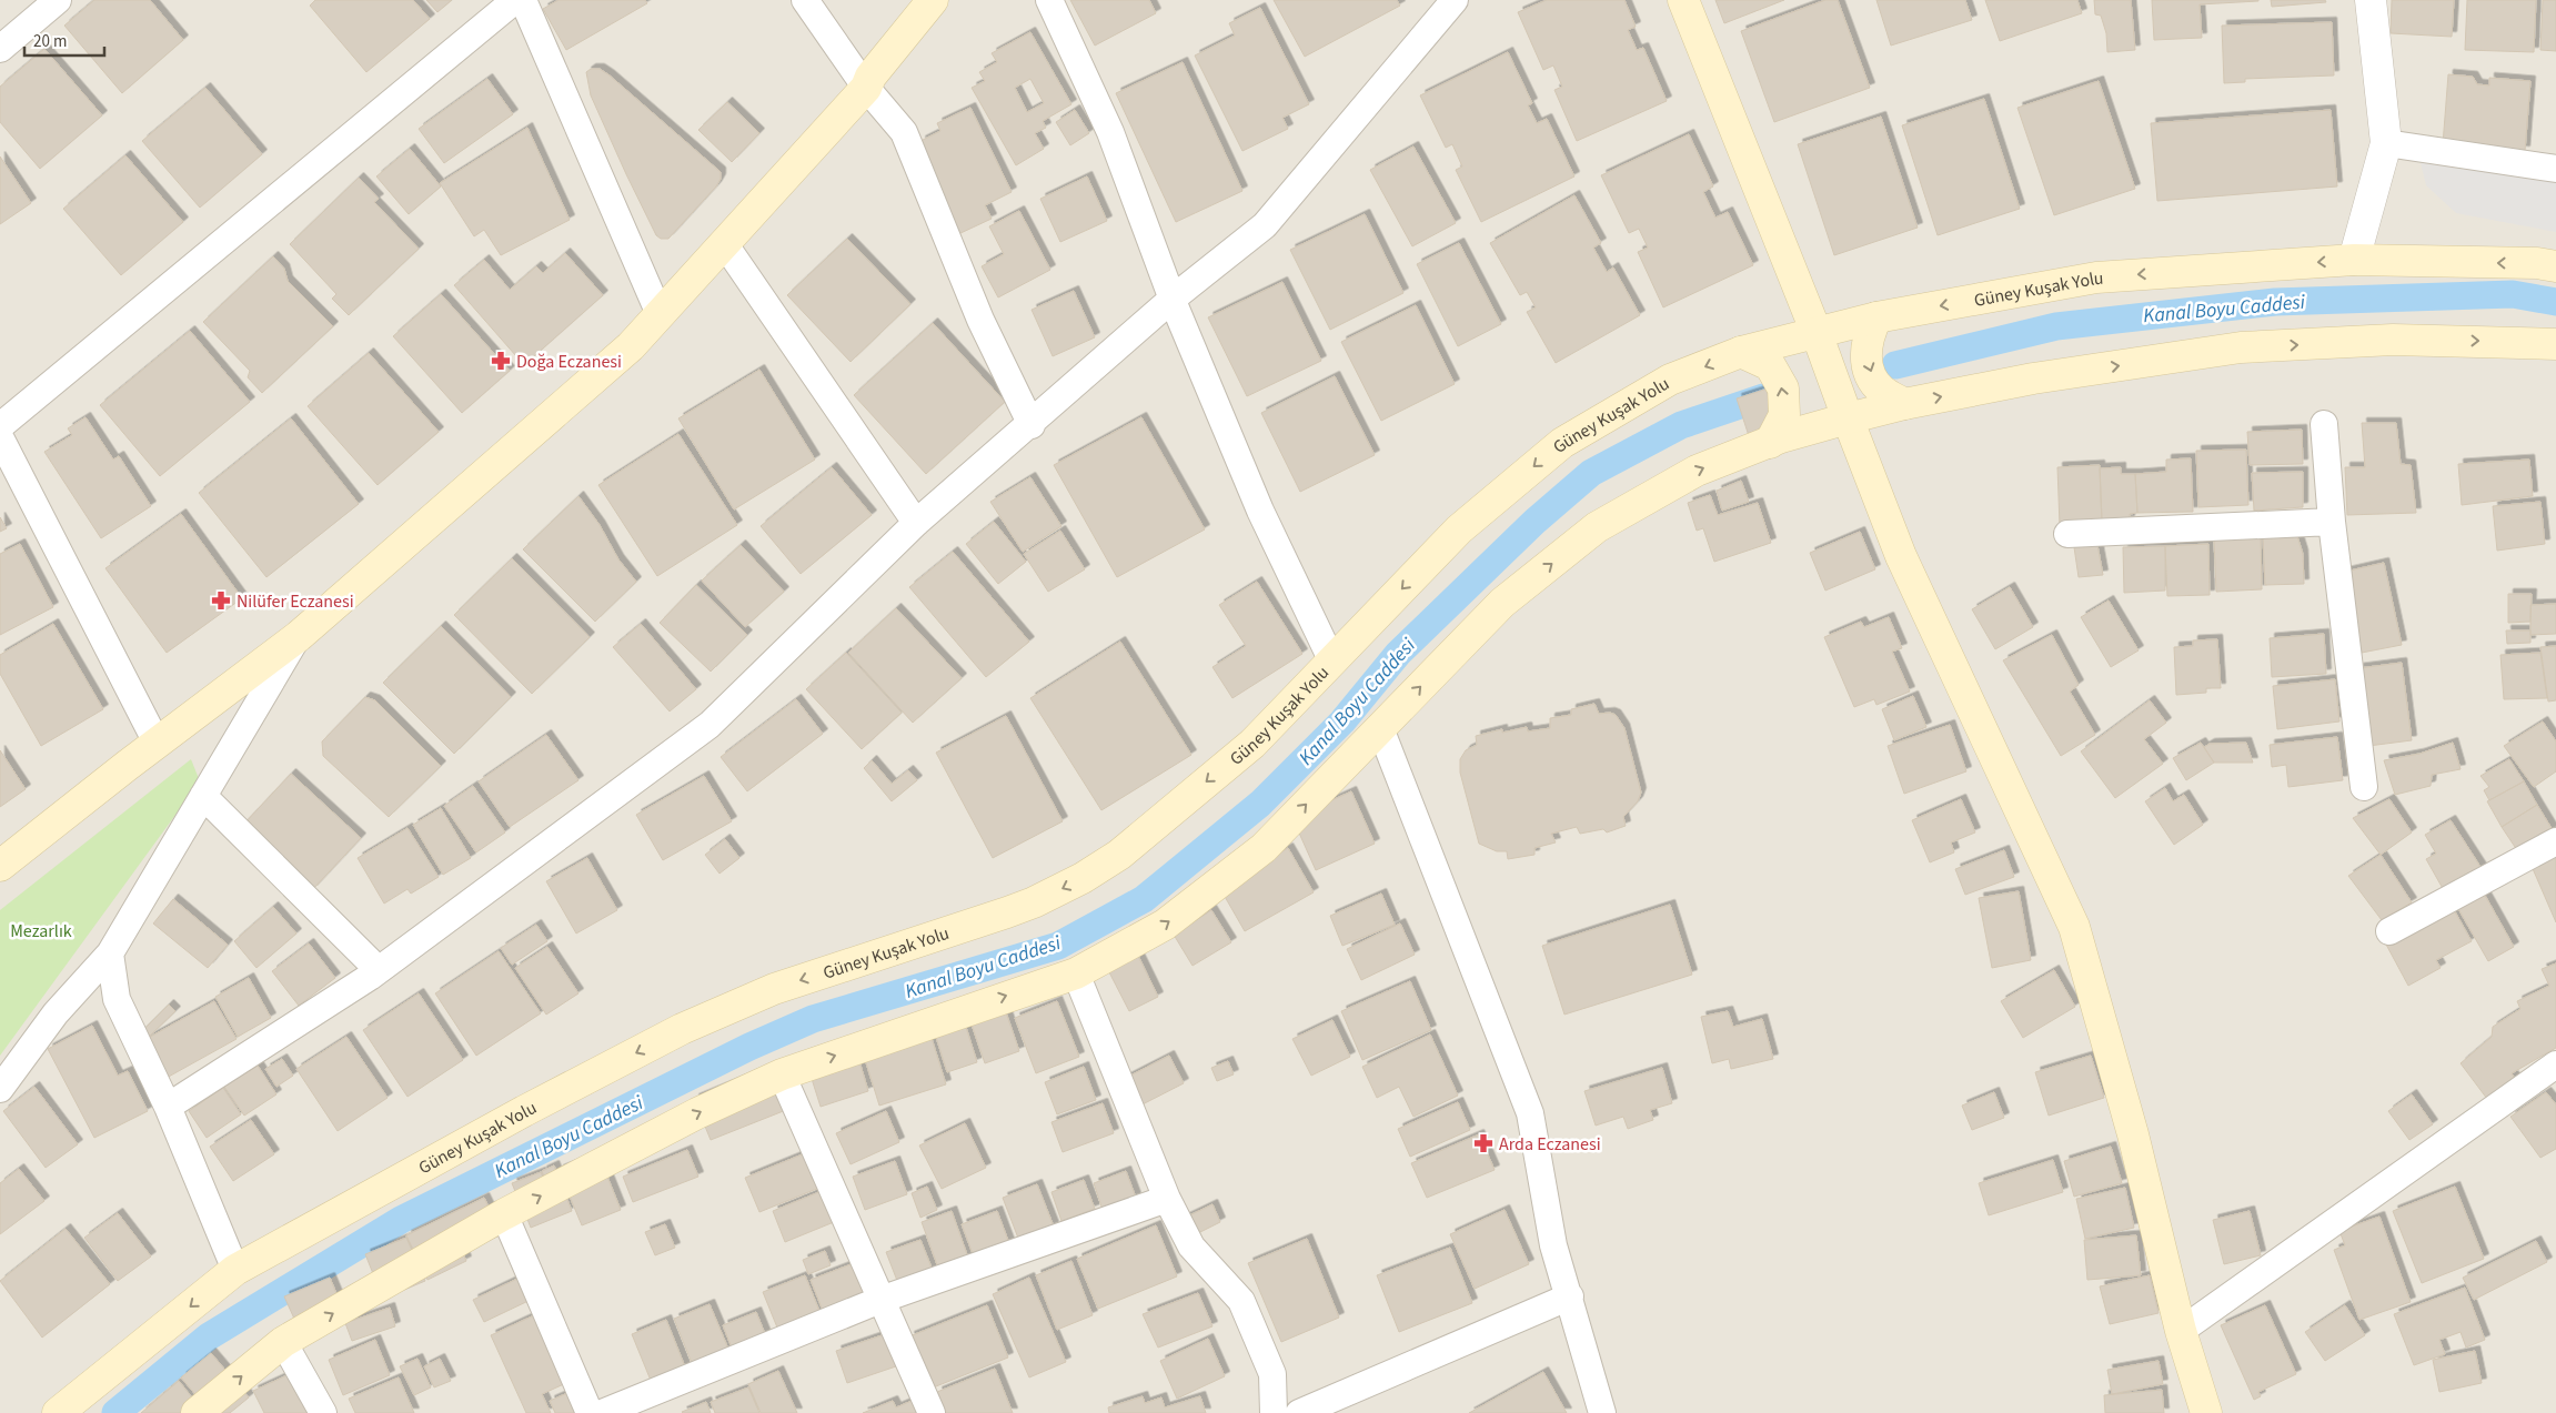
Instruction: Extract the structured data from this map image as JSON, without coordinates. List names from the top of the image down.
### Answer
{
  "streets": {
    "main road": ["Güney Kuşak Yolu"]
  },
  "water": ["Kanal Boyu Caddesi"],
  "parks": ["Mezarlık"],
  "places": {
    "pharmacy": ["Doğa Eczanesi", "Nilüfer Eczanesi", "Arda Eczanesi"]
  },
  "scale_bar": "20 m"
}
